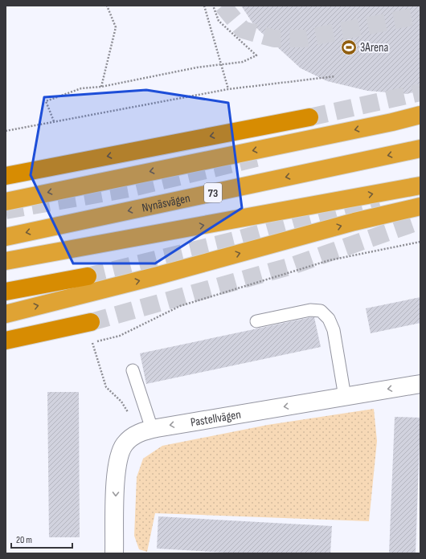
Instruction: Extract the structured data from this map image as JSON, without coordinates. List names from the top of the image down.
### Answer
{
  "streets": {
    "highway": ["73", "Nynäsvägen"],
    "street": ["Pastellvägen"]
  },
  "one_way": ["Pastellvägen"],
  "places": {
    "sports": ["3Arena"]
  },
  "scale_bar": "20 m"
}
